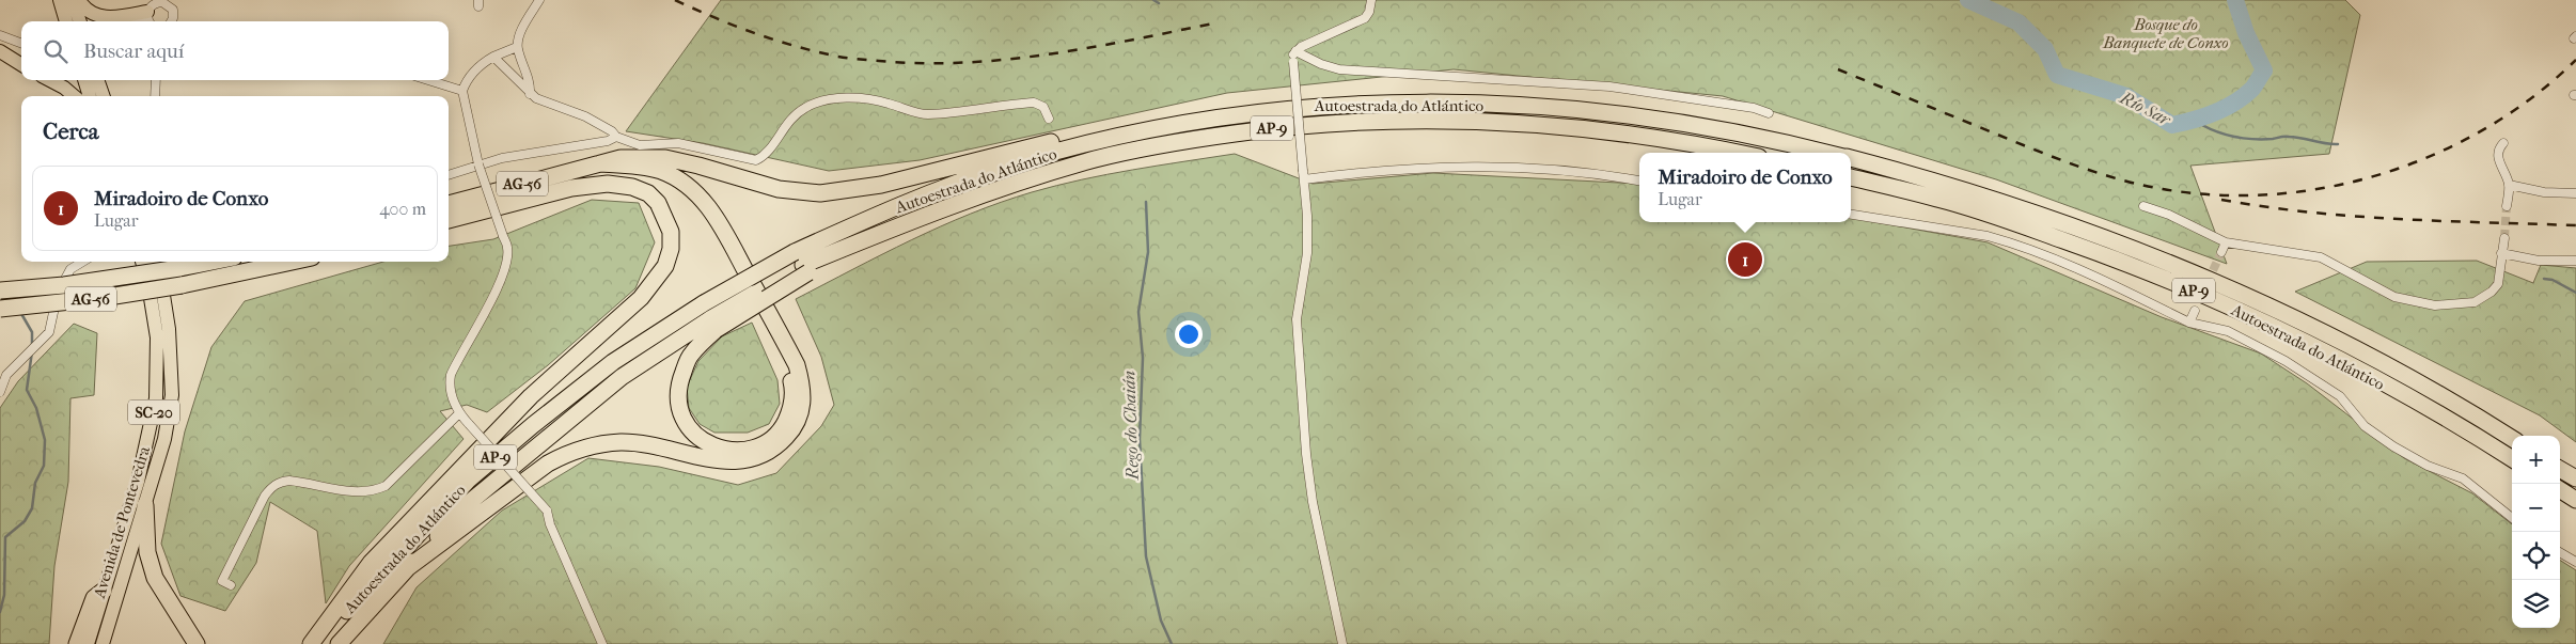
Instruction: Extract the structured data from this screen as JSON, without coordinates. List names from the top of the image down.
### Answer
{
  "streets": {
    "highway": [
      "Autoestrada do Atlántico",
      "AP-9",
      "AG-56",
      "SC-20",
      "Avenida de Pontevedra"
    ]
  },
  "crossings": [
    ["SC-20", "Avenida de Pontevedra"]
  ],
  "water": ["Río Sar", "Rego do Chaián"],
  "parks": ["Bosque do Banquete de Conxo"],
  "page": {
    "search": "Buscar aquí",
    "heading": "Cerca",
    "popup": ["Miradoiro de Conxo", "Lugar"],
    "list": [
      {
        "mark": "1",
        "name": "Miradoiro de Conxo",
        "note": "Lugar",
        "value": "400 m"
      }
    ],
    "pins": "1",
    "map_buttons": ["+", "−"]
  }
}
